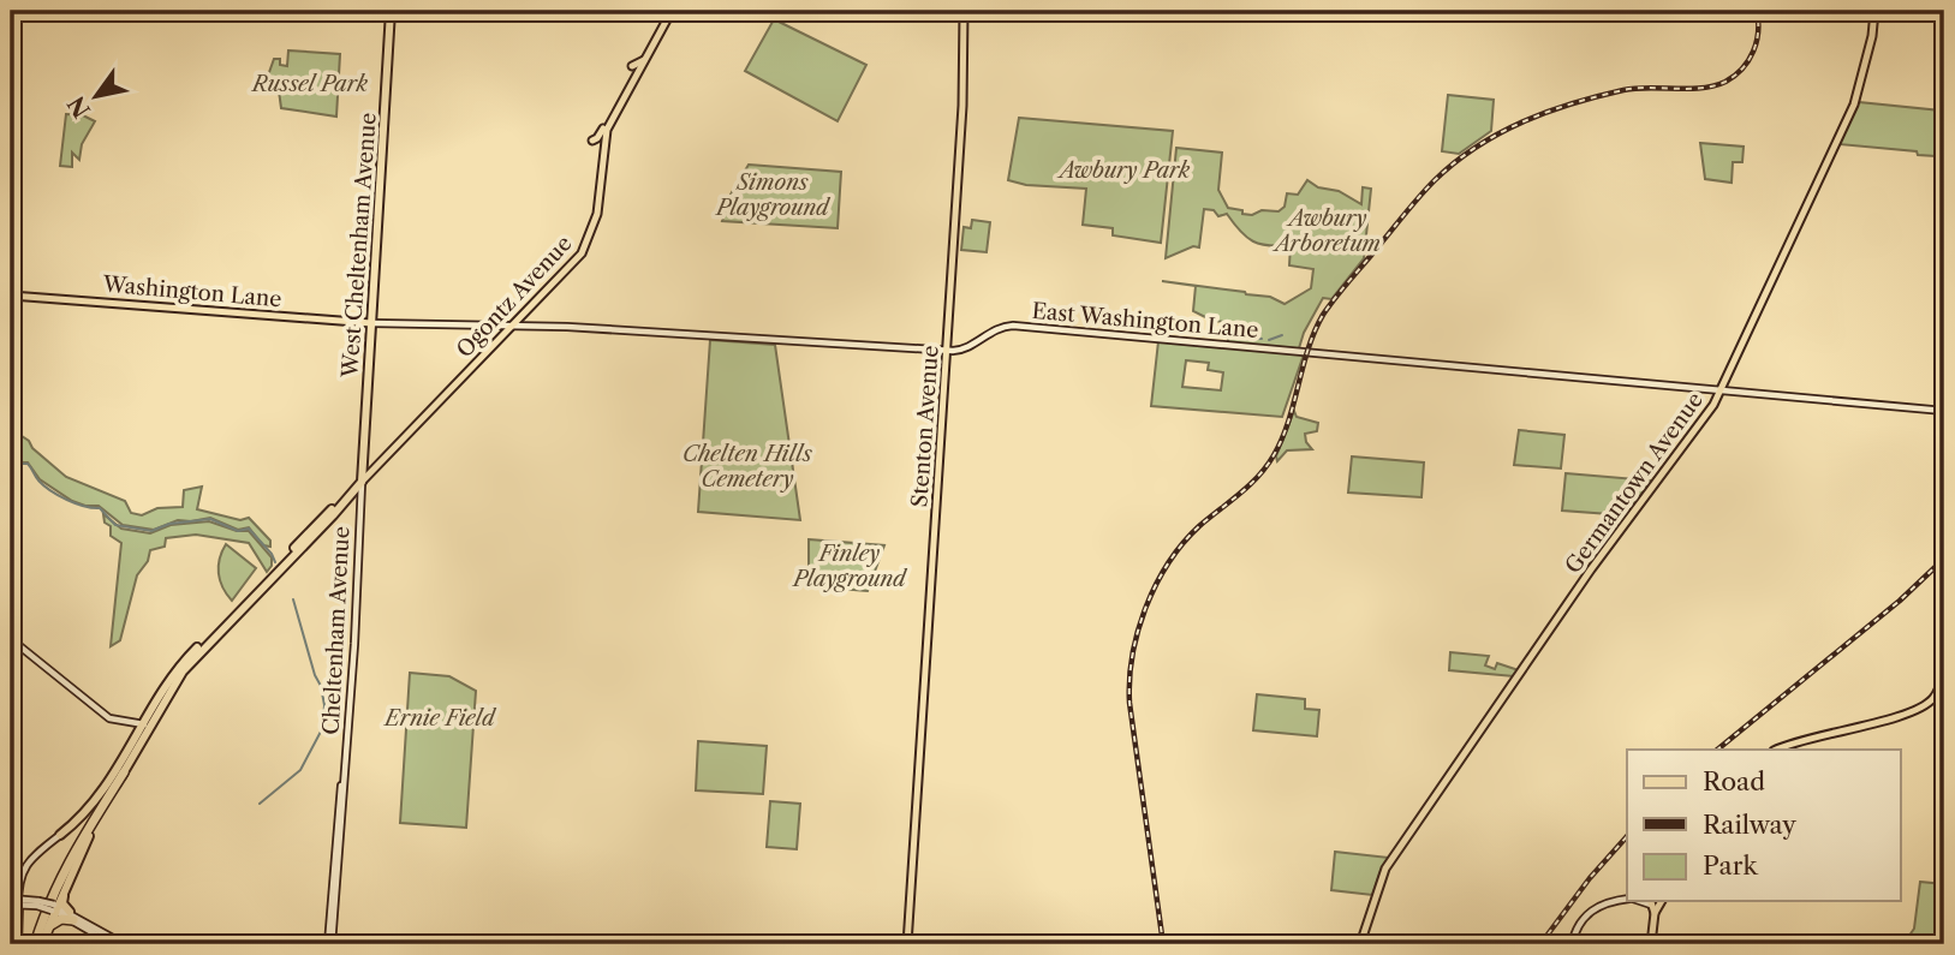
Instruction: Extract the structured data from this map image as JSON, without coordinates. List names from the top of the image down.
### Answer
{
  "streets": {
    "highway": ["West Cheltenham Avenue", "Ogontz Avenue"],
    "main road": [
      "Washington Lane",
      "East Washington Lane",
      "Stenton Avenue",
      "Germantown Avenue",
      "Cheltenham Avenue"
    ]
  },
  "crossings": [
    ["West Cheltenham Avenue", "Washington Lane"],
    ["West Cheltenham Avenue", "Ogontz Avenue"],
    ["West Cheltenham Avenue", "East Washington Lane"],
    ["West Cheltenham Avenue", "Cheltenham Avenue"],
    ["Washington Lane", "East Washington Lane"],
    ["Ogontz Avenue", "East Washington Lane"],
    ["Ogontz Avenue", "Cheltenham Avenue"],
    ["East Washington Lane", "Stenton Avenue"],
    ["East Washington Lane", "Germantown Avenue"]
  ],
  "parks": [
    "Russel Park",
    "Awbury Park",
    "Simons Playground",
    "Awbury Arboretum",
    "Chelten Hills Cemetery",
    "Finley Playground",
    "Ernie Field"
  ],
  "legend": ["Road", "Railway", "Park"],
  "north": "bottom left"
}
